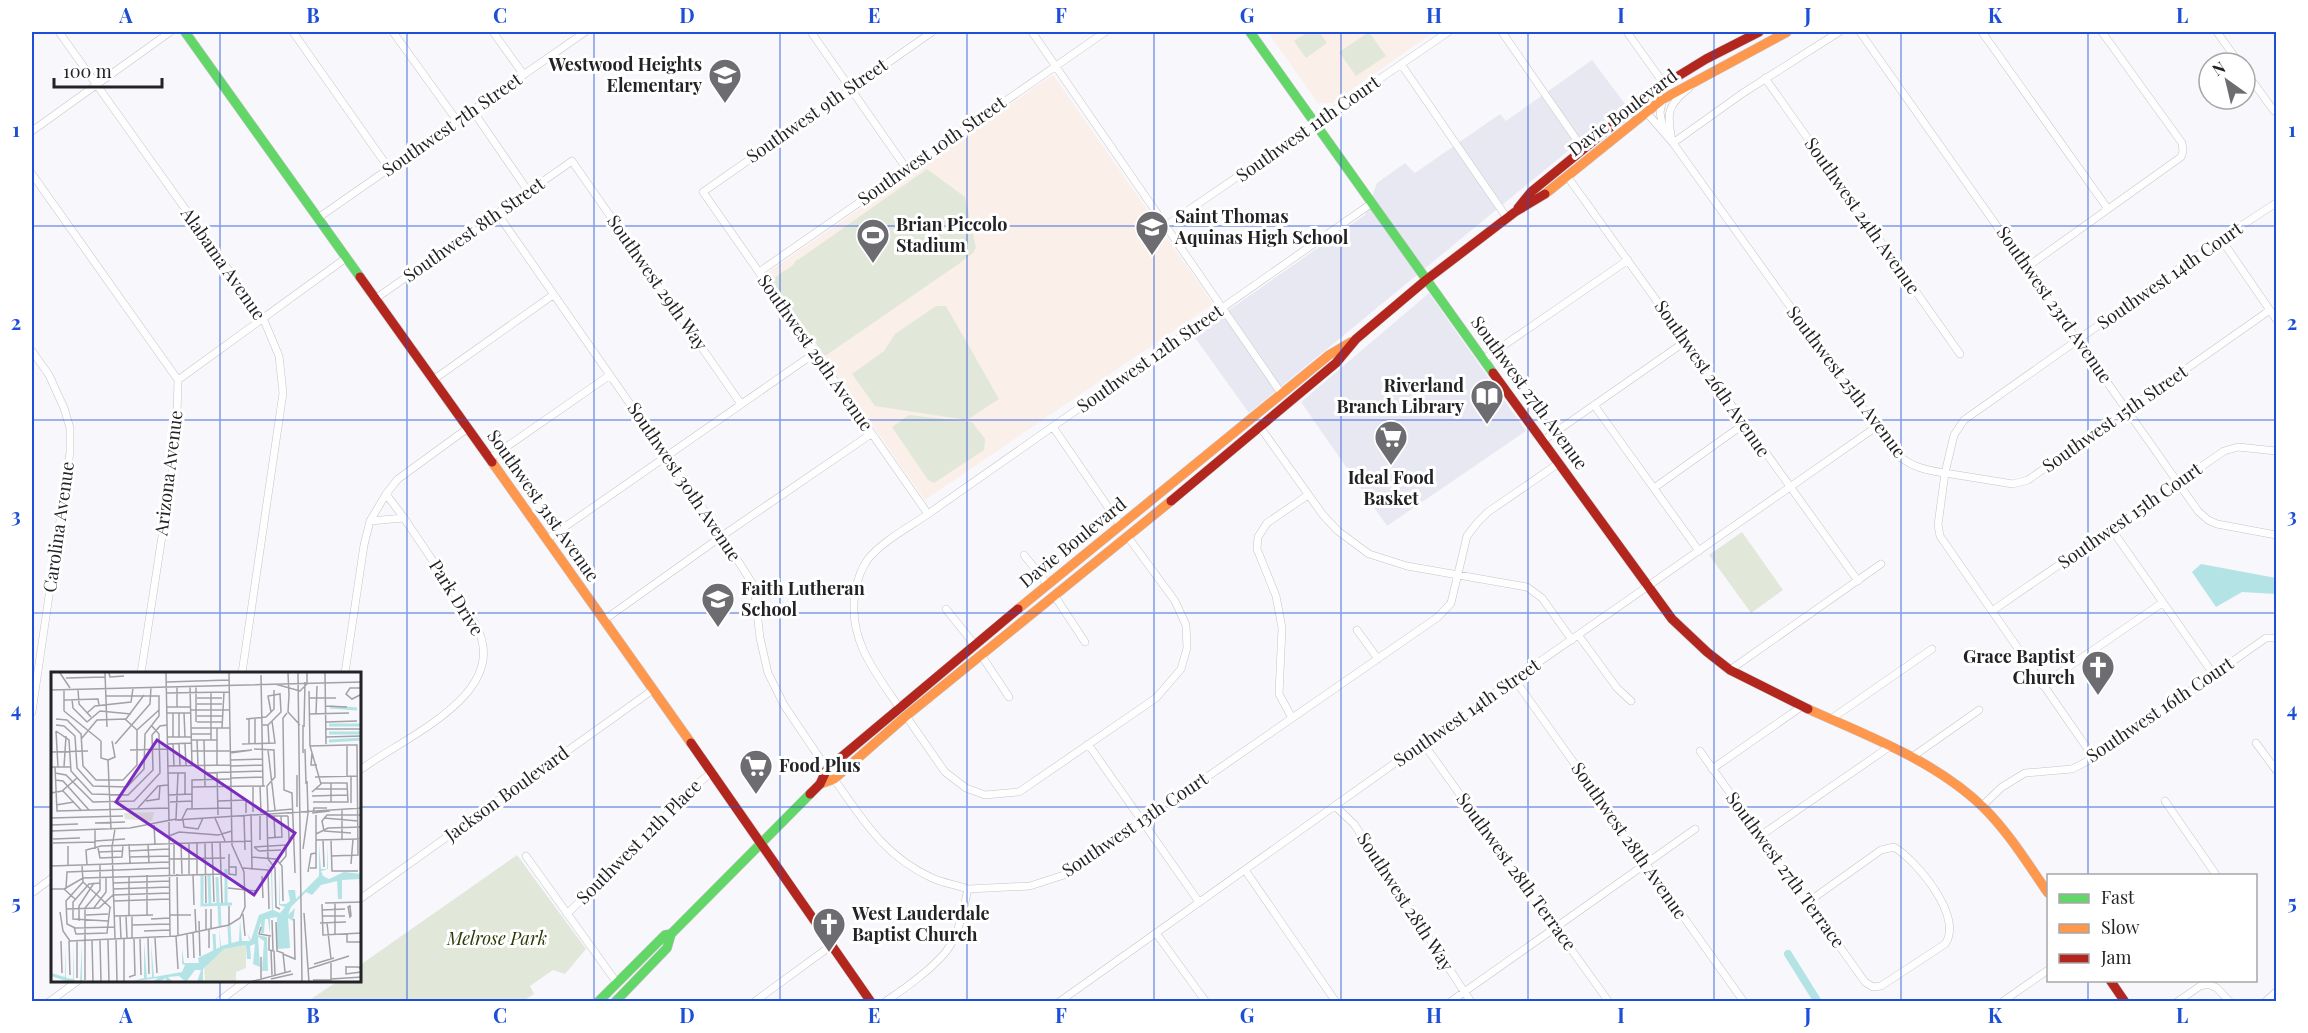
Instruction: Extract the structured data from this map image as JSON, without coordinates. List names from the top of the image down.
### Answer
{
  "streets": {
    "main road": ["Davie Boulevard", "Southwest 27th Avenue", "Southwest 31st Avenue"],
    "street": [
      "Southwest 9th Street",
      "Southwest 7th Street",
      "Southwest 11th Court",
      "Southwest 10th Street",
      "Southwest 24th Avenue",
      "Southwest 8th Street",
      "Alabama Avenue",
      "Southwest 14th Court",
      "Southwest 29th Way",
      "Southwest 23rd Avenue",
      "Southwest 29th Avenue",
      "Southwest 12th Street",
      "Southwest 26th Avenue",
      "Southwest 25th Avenue",
      "Southwest 15th Street",
      "Arizona Avenue",
      "Southwest 30th Avenue",
      "Southwest 15th Court",
      "Carolina Avenue",
      "Park Drive",
      "Southwest 16th Court",
      "Southwest 14th Street",
      "Jackson Boulevard",
      "Southwest 13th Court",
      "Southwest 28th Avenue",
      "Southwest 12th Place",
      "Southwest 27th Terrace",
      "Southwest 28th Terrace",
      "Southwest 28th Way"
    ]
  },
  "crossings": [
    ["Southwest 9th Street", "Southwest 29th Avenue"],
    ["Davie Boulevard", "Southwest 12th Street"],
    ["Davie Boulevard", "Southwest 26th Avenue"],
    ["Davie Boulevard", "Southwest 25th Avenue"],
    ["Davie Boulevard", "Southwest 27th Avenue"],
    ["Davie Boulevard", "Southwest 30th Avenue"],
    ["Davie Boulevard", "Southwest 31st Avenue"],
    ["Southwest 7th Street", "Southwest 31st Avenue"],
    ["Southwest 11th Court", "Southwest 27th Avenue"],
    ["Southwest 10th Street", "Southwest 29th Avenue"],
    ["Southwest 8th Street", "Southwest 29th Way"],
    ["Southwest 8th Street", "Southwest 30th Avenue"],
    ["Southwest 8th Street", "Southwest 31st Avenue"],
    ["Southwest 14th Court", "Southwest 23rd Avenue"],
    ["Southwest 14th Court", "Southwest 25th Avenue"],
    ["Southwest 14th Court", "Southwest 15th Street"],
    ["Southwest 23rd Avenue", "Southwest 15th Street"],
    ["Southwest 23rd Avenue", "Southwest 15th Court"],
    ["Southwest 29th Avenue", "Southwest 12th Street"],
    ["Southwest 12th Street", "Southwest 27th Avenue"],
    ["Southwest 26th Avenue", "Southwest 14th Street"],
    ["Southwest 25th Avenue", "Southwest 15th Street"],
    ["Southwest 25th Avenue", "Southwest 14th Street"],
    ["Southwest 27th Avenue", "Southwest 16th Court"],
    ["Southwest 27th Avenue", "Southwest 14th Street"],
    ["Southwest 27th Avenue", "Southwest 13th Court"],
    ["Southwest 31st Avenue", "Jackson Boulevard"],
    ["Southwest 31st Avenue", "Southwest 12th Place"],
    ["Southwest 14th Street", "Southwest 28th Avenue"],
    ["Southwest 14th Street", "Southwest 28th Terrace"],
    ["Southwest 14th Street", "Southwest 28th Way"]
  ],
  "parks": ["Melrose Park"],
  "places": {
    "school or university": ["Westwood Heights Elementary", "Saint Thomas Aquinas High School", "Faith Lutheran School"],
    "sports": ["Brian Piccolo Stadium"],
    "library": ["Riverland Branch Library"],
    "supermarket": ["Ideal Food Basket", "Food Plus"],
    "church": ["Grace Baptist Church", "West Lauderdale Baptist Church"]
  },
  "legend": ["Fast", "Slow", "Jam"],
  "scale_bar": "100 m",
  "north": "top left",
  "grid": {
    "columns": [
      "A",
      "B",
      "C",
      "D",
      "E",
      "F",
      "G",
      "H",
      "I",
      "J",
      "K",
      "L"
    ],
    "rows": [
      "1",
      "2",
      "3",
      "4",
      "5"
    ]
  }
}
